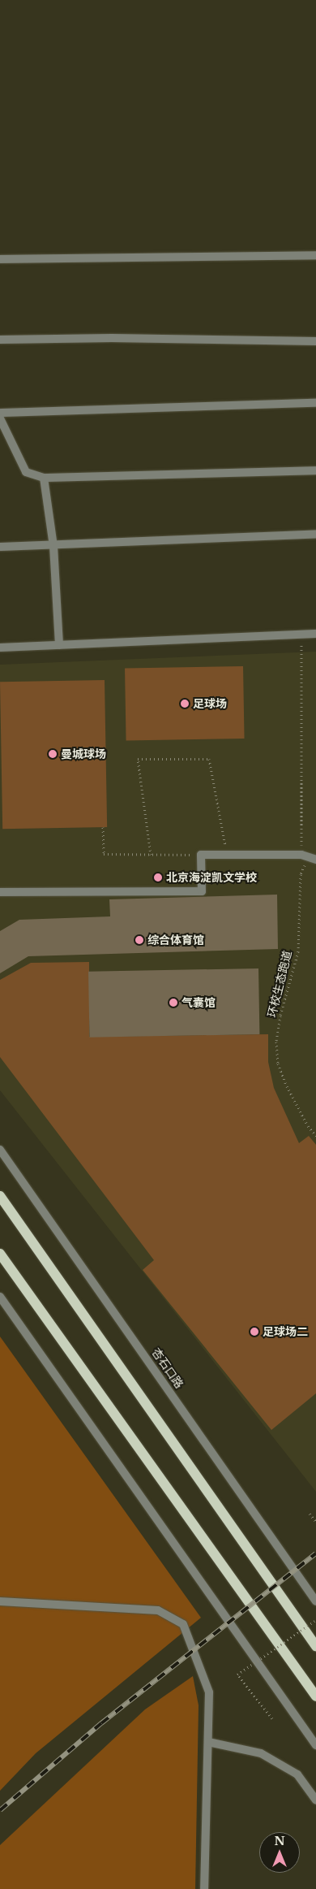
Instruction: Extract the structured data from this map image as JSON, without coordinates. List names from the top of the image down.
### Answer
{
  "streets": {
    "street": ["杏石口路"],
    "path": ["环校生态跑道"]
  },
  "places": [
    "足球场",
    "曼城球场",
    "北京海淀凯文学校",
    "综合体育馆",
    "气囊馆",
    "足球场二"
  ],
  "north": "top"
}
